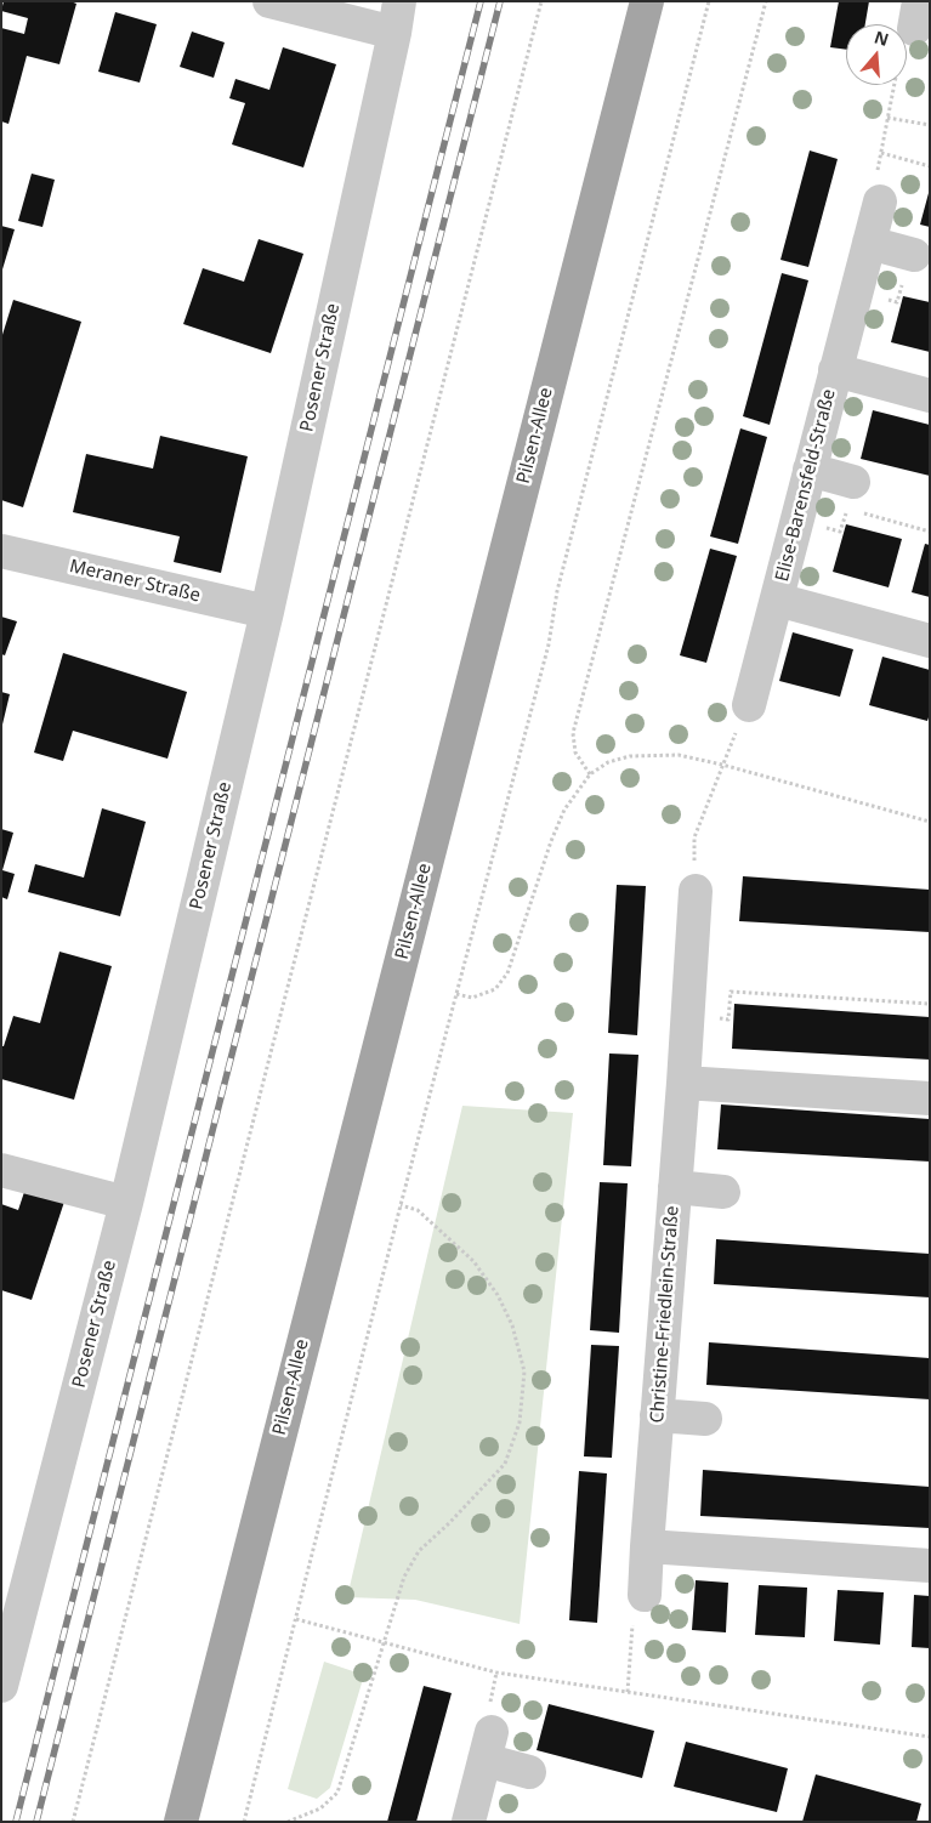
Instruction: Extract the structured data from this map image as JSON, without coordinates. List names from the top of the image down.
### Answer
{
  "streets": {
    "main road": ["Pilsen-Allee"],
    "street": [
      "Posener Straße",
      "Elise-Barensfeld-Straße",
      "Meraner Straße",
      "Christine-Friedlein-Straße"
    ]
  },
  "crossings": [
    ["Posener Straße", "Meraner Straße"]
  ],
  "north": "top"
}
